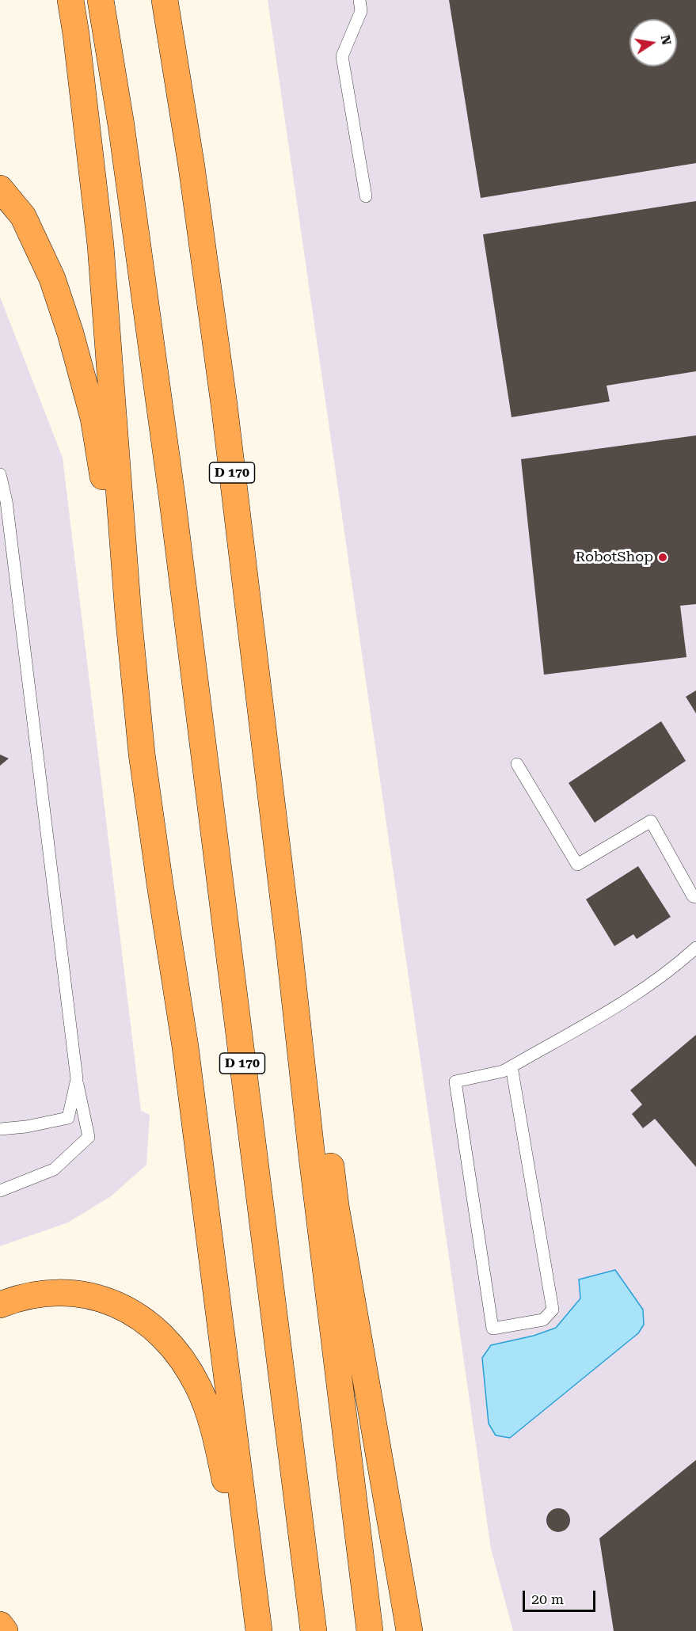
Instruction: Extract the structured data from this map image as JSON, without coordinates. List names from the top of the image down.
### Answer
{
  "streets": {
    "highway": ["D 170"]
  },
  "places": ["RobotShop"],
  "scale_bar": "20 m",
  "north": "right"
}
